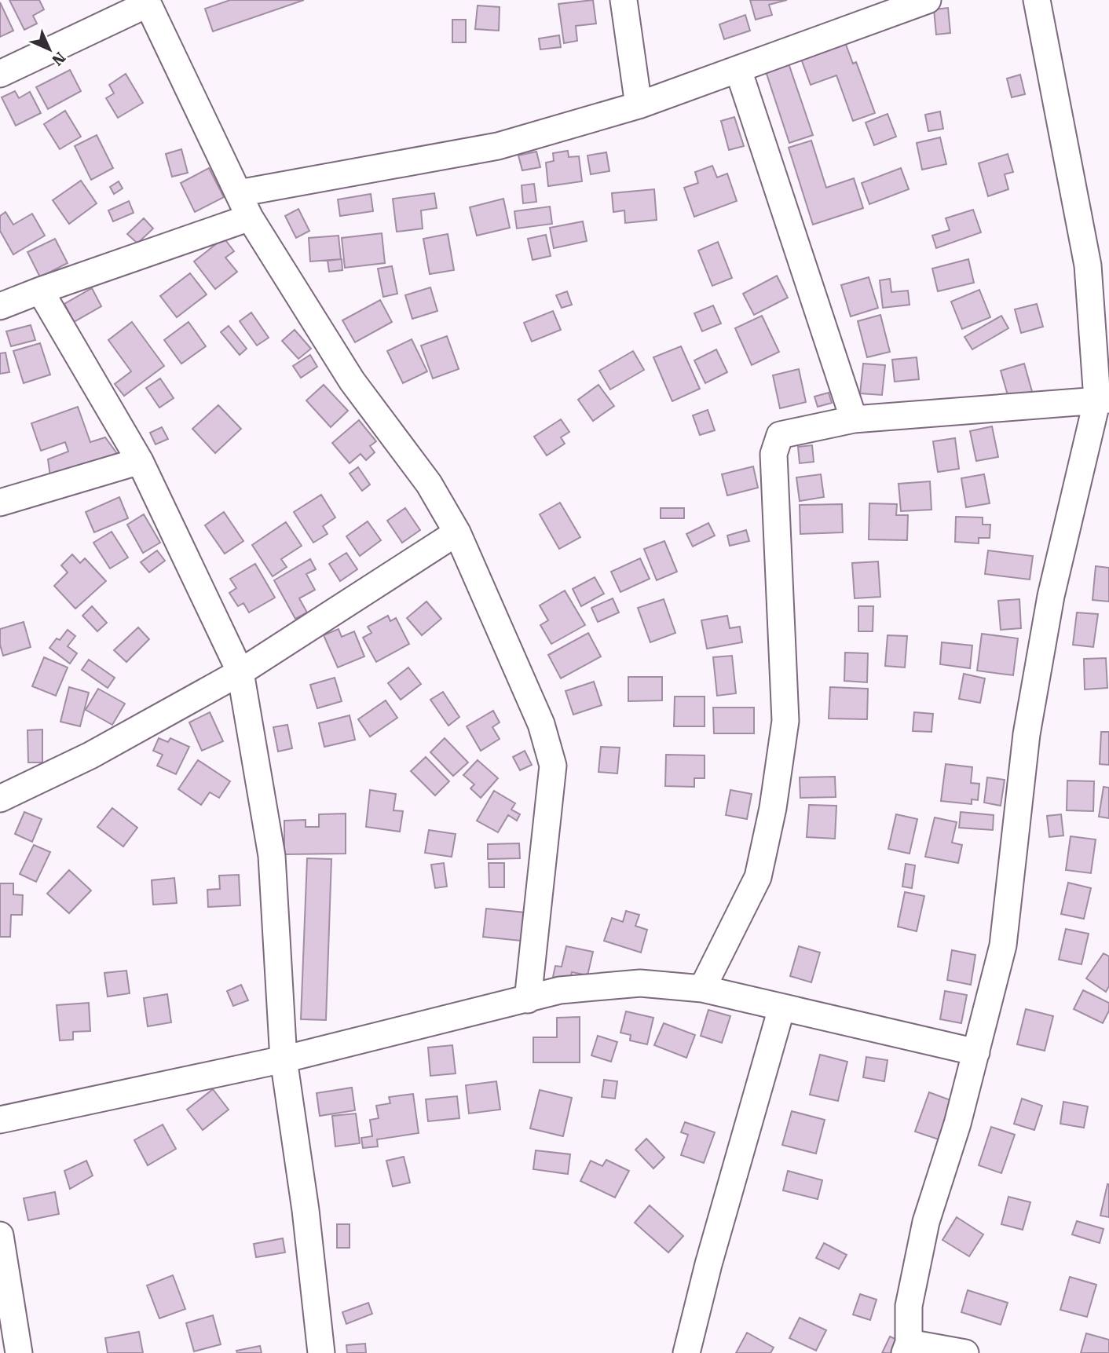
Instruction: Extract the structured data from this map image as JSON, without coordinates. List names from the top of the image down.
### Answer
{
  "north": "bottom right"
}
